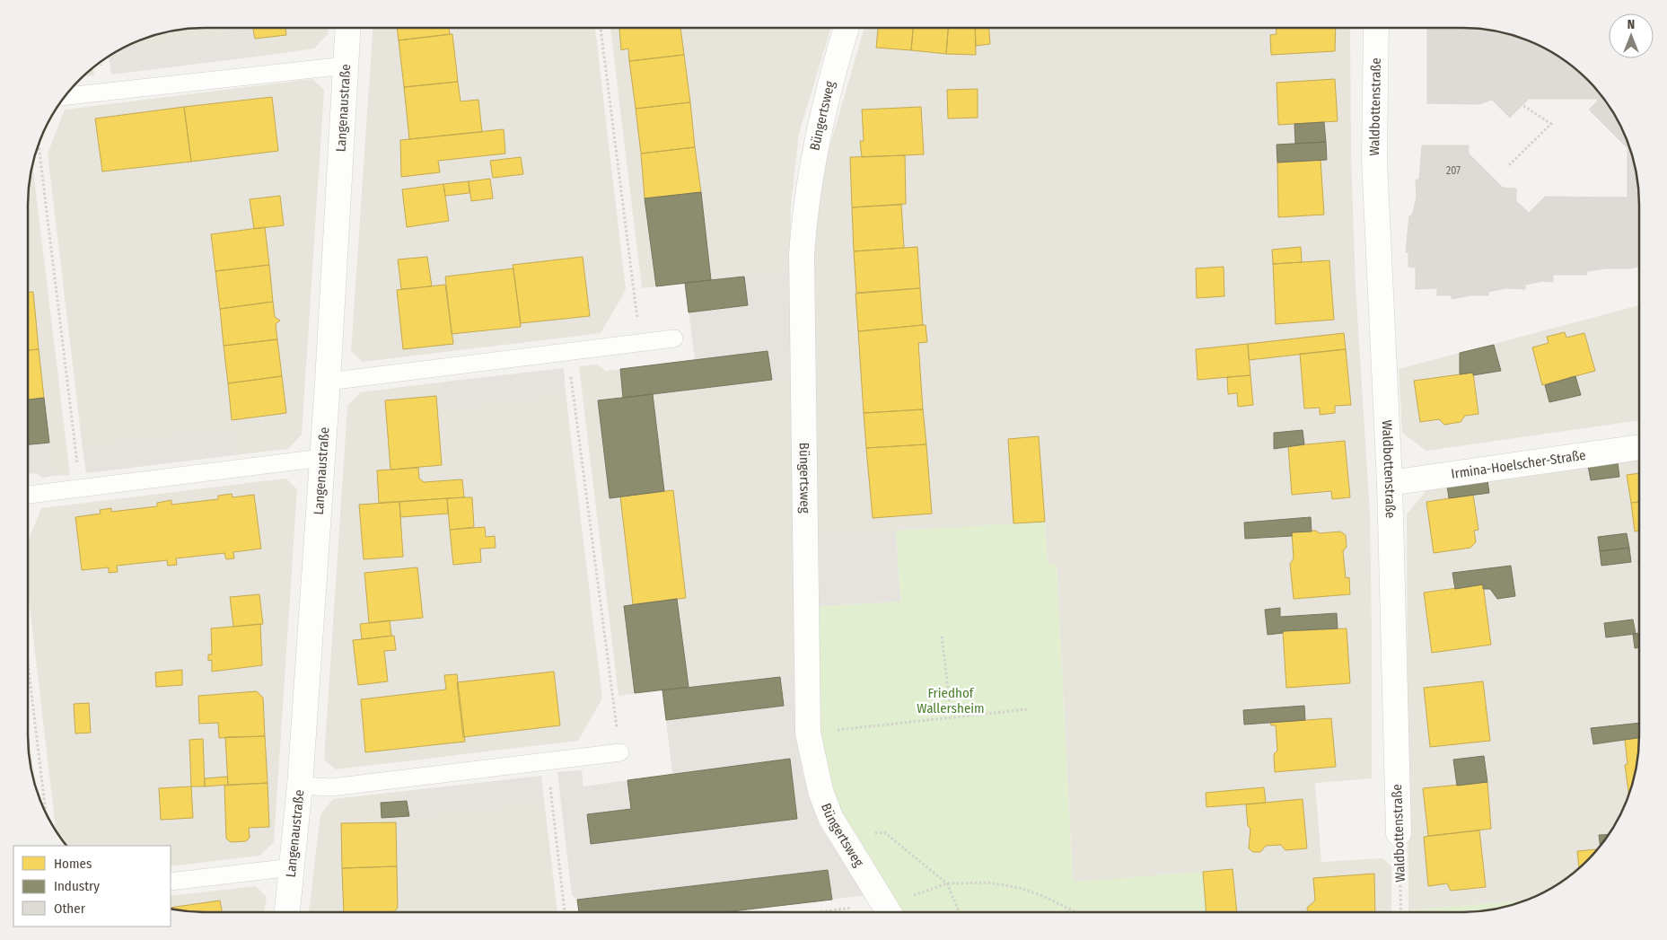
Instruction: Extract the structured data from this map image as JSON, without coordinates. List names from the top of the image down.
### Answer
{
  "streets": {
    "street": [
      "Waldbottenstraße",
      "Langenaustraße",
      "Büngertsweg",
      "Irmina-Hoelscher-Straße"
    ]
  },
  "crossings": [
    ["Waldbottenstraße", "Irmina-Hoelscher-Straße"]
  ],
  "parks": ["Friedhof Wallersheim"],
  "house_numbers": ["207"],
  "legend": ["Homes", "Industry", "Other"],
  "north": "top"
}
